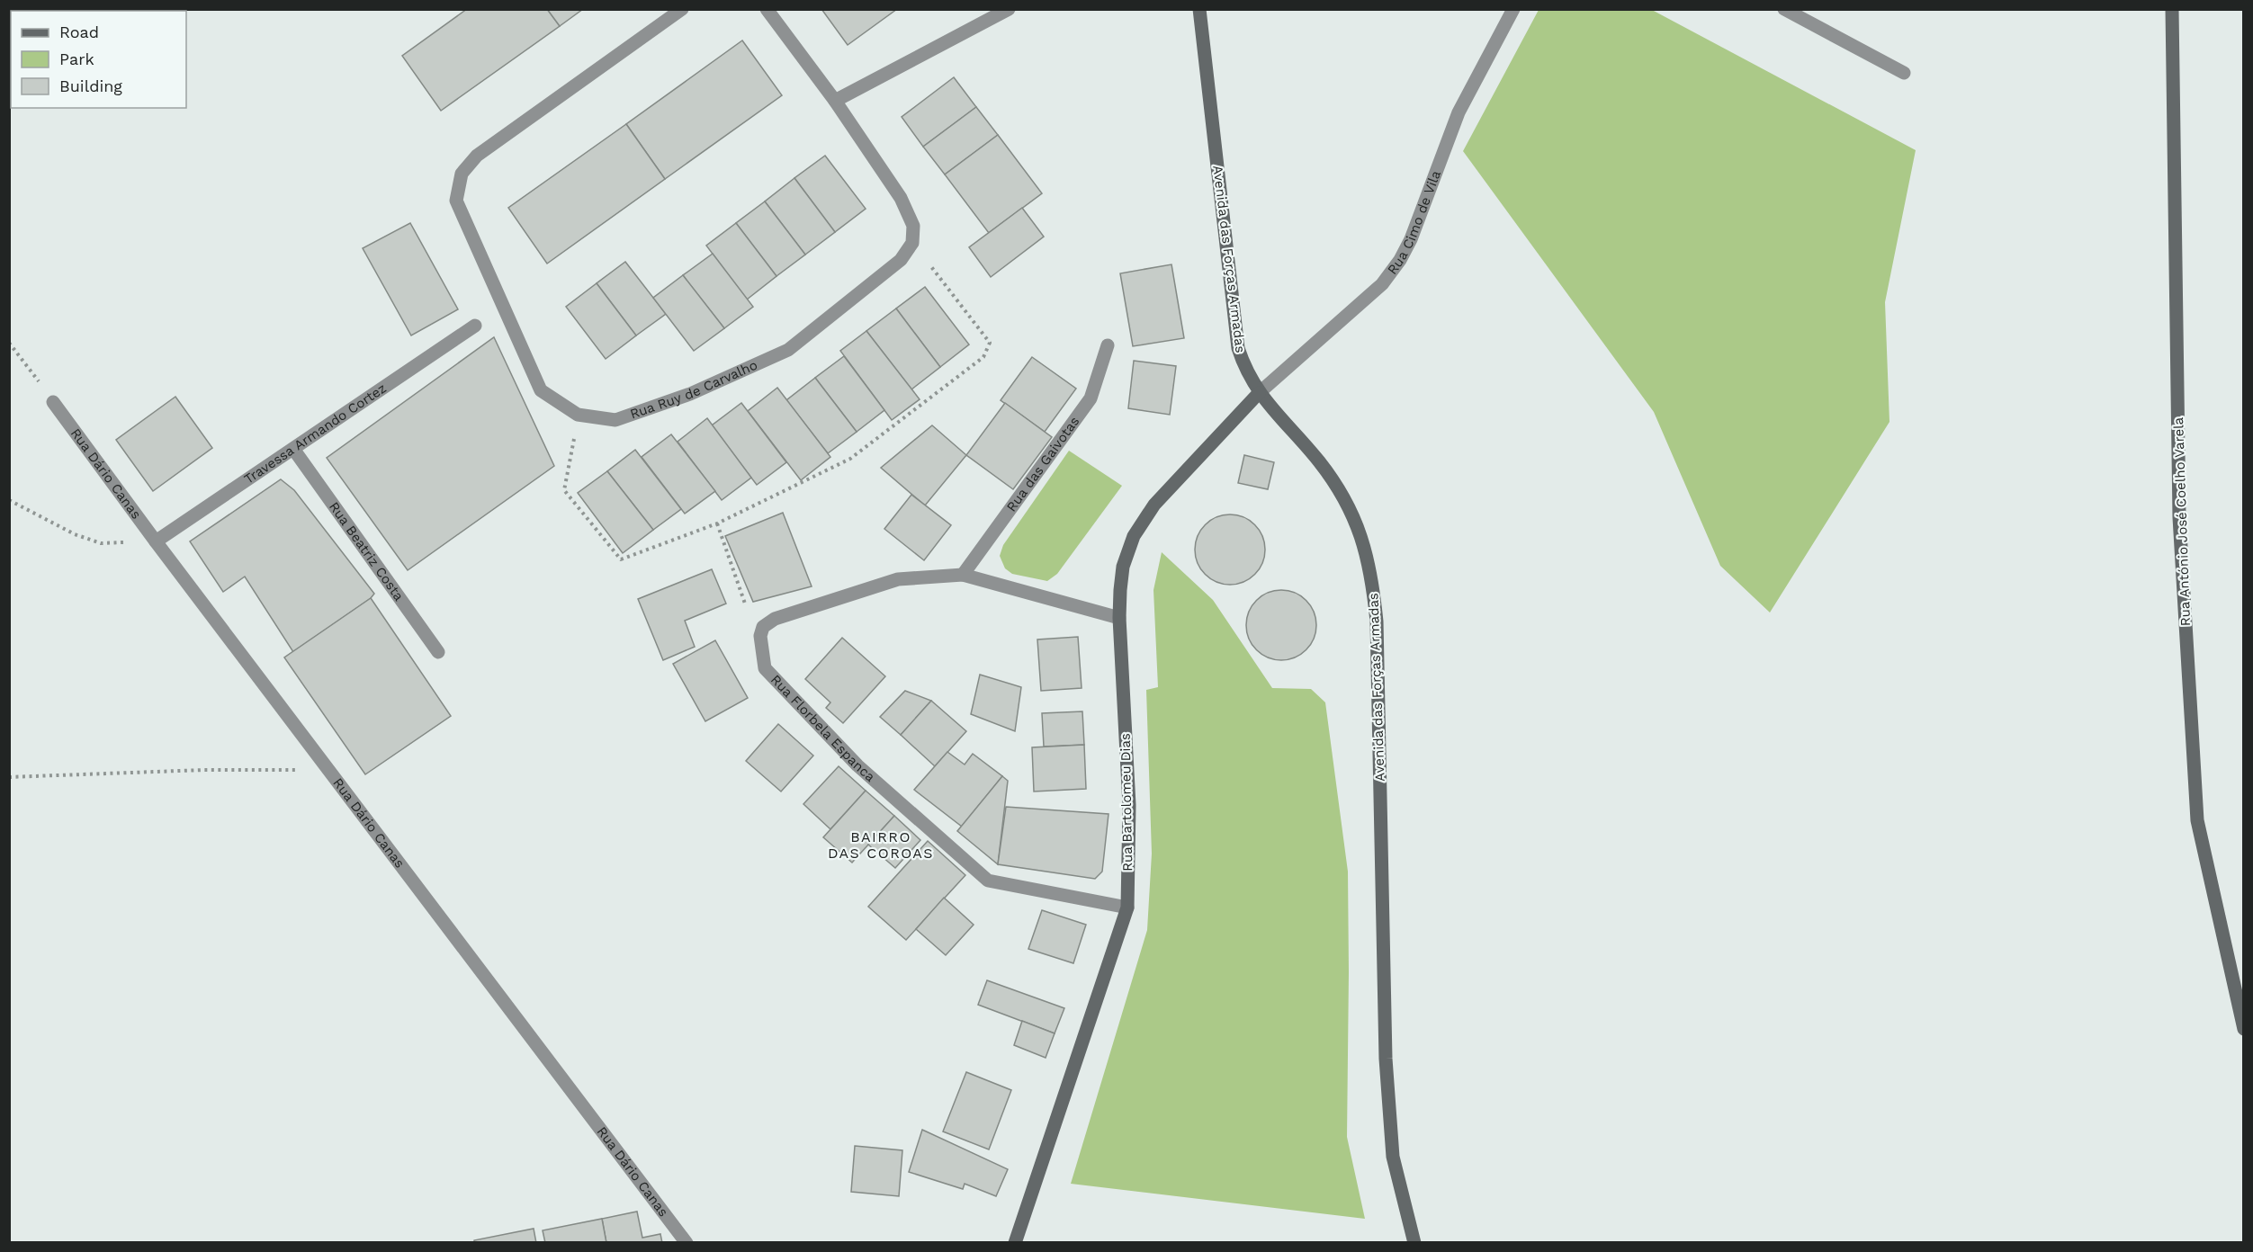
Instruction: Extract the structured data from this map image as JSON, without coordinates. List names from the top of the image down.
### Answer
{
  "streets": {
    "street": [
      "Rua Cimo de Vila",
      "Avenida das Forças Armadas",
      "Rua Ruy de Carvalho",
      "Travessa Armando Cortez",
      "Rua das Gaivotas",
      "Rua Dário Canas",
      "Rua António José Coelho Varela",
      "Rua Beatriz Costa",
      "Rua Florbela Espanca",
      "Rua Bartolomeu Dias"
    ]
  },
  "crossings": [
    ["Rua Cimo de Vila", "Avenida das Forças Armadas"],
    ["Rua Cimo de Vila", "Rua Bartolomeu Dias"],
    ["Avenida das Forças Armadas", "Rua Bartolomeu Dias"],
    ["Travessa Armando Cortez", "Rua Dário Canas"],
    ["Travessa Armando Cortez", "Rua Beatriz Costa"],
    ["Rua Florbela Espanca", "Rua Bartolomeu Dias"]
  ],
  "districts": ["BAIRRO DAS COROAS"],
  "legend": ["Road", "Park", "Building"]
}
